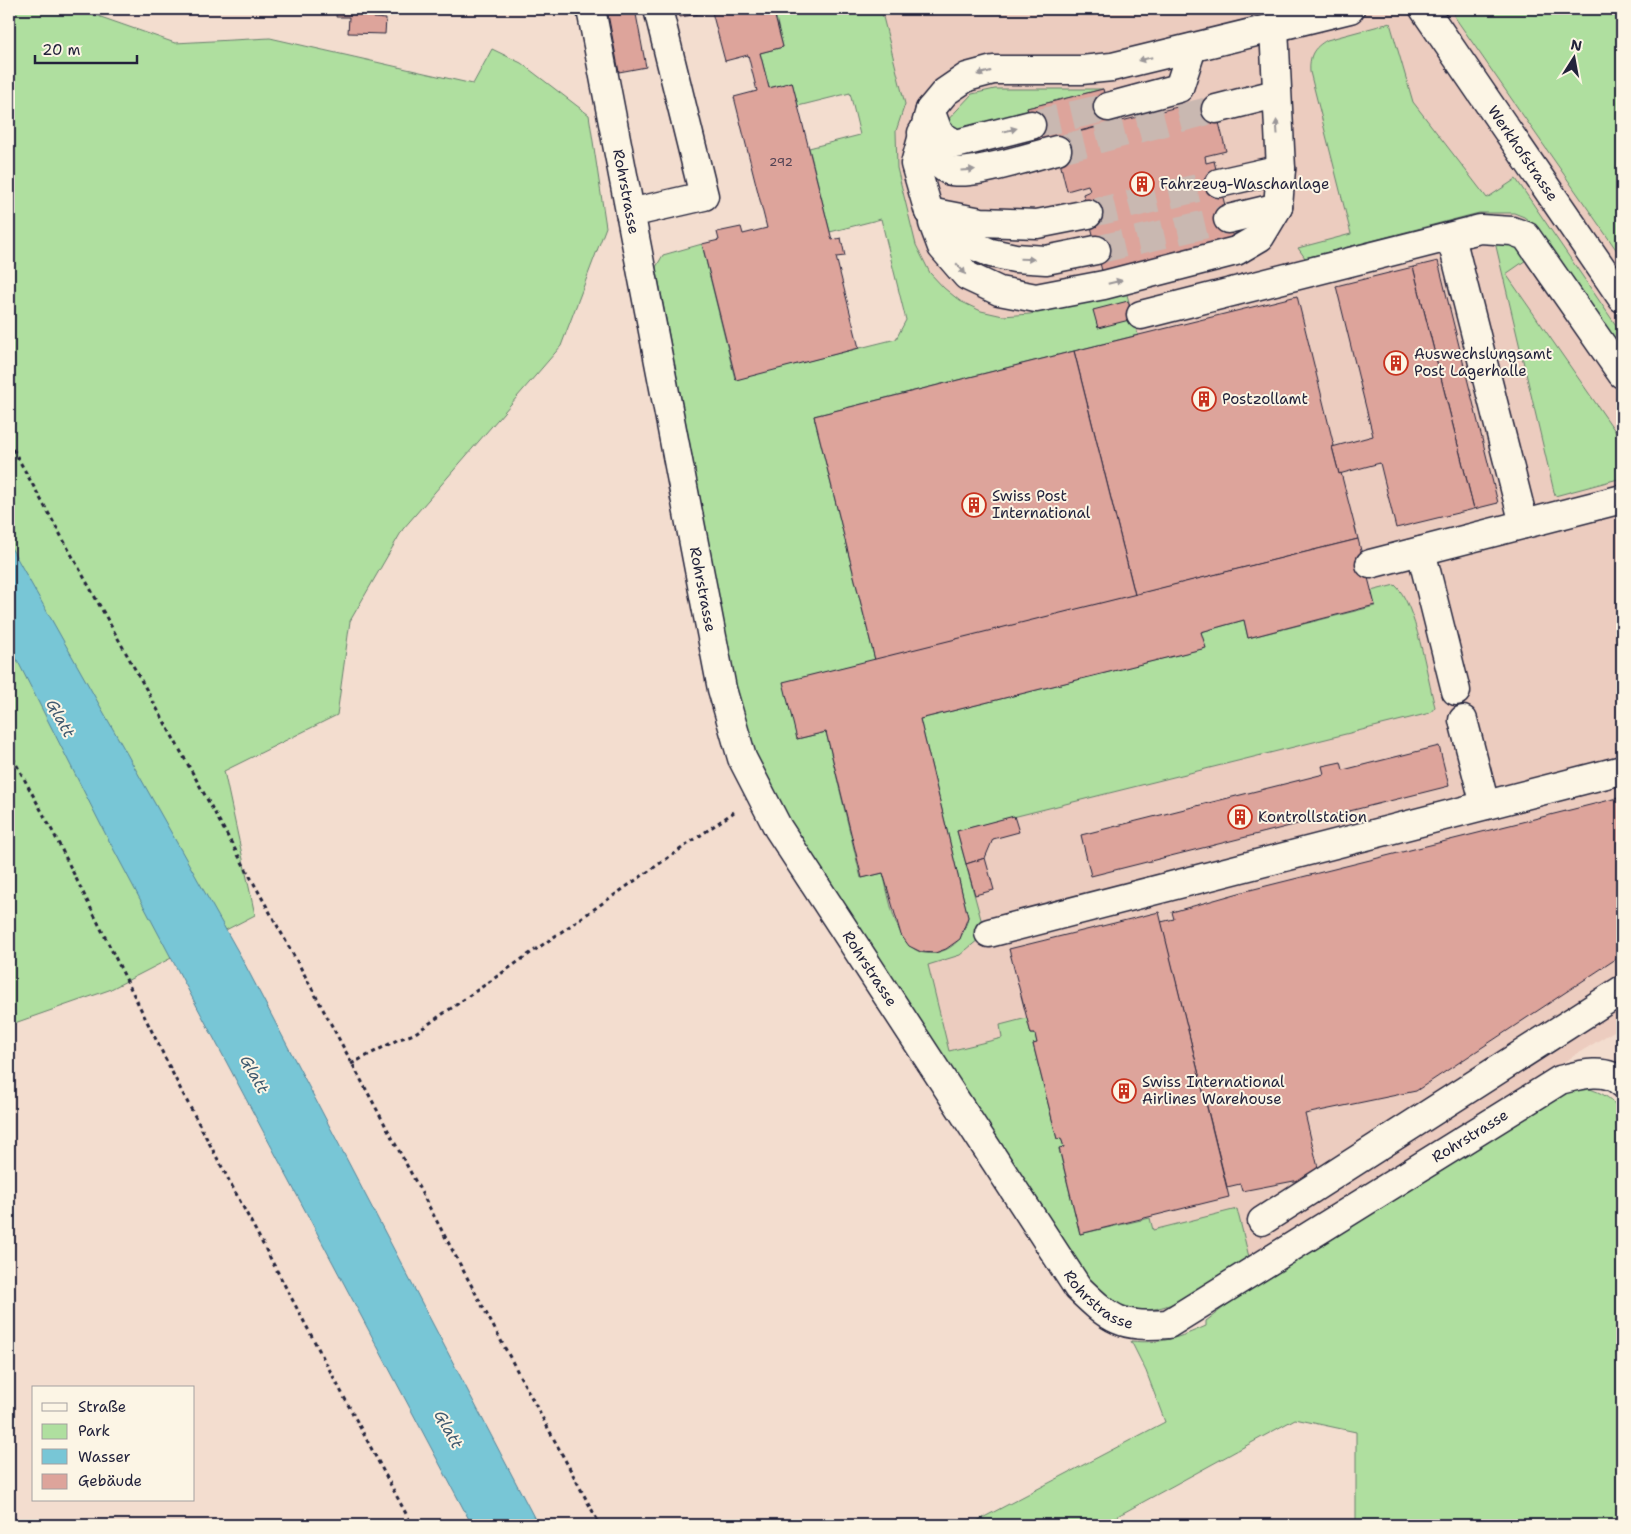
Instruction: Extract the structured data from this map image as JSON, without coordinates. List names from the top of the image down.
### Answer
{
  "streets": {
    "lane": ["Werkhofstrasse", "Rohrstrasse"]
  },
  "water": ["Glatt"],
  "places": {
    "building": [
      "Fahrzeug-Waschanlage",
      "Auswechslungsamt Post Lagerhalle",
      "Postzollamt",
      "Swiss Post International",
      "Kontrollstation",
      "Swiss International Airlines Warehouse"
    ]
  },
  "house_numbers": ["292"],
  "legend": [
    "Straße",
    "Park",
    "Wasser",
    "Gebäude"
  ],
  "scale_bar": "20 m",
  "north": "top"
}
